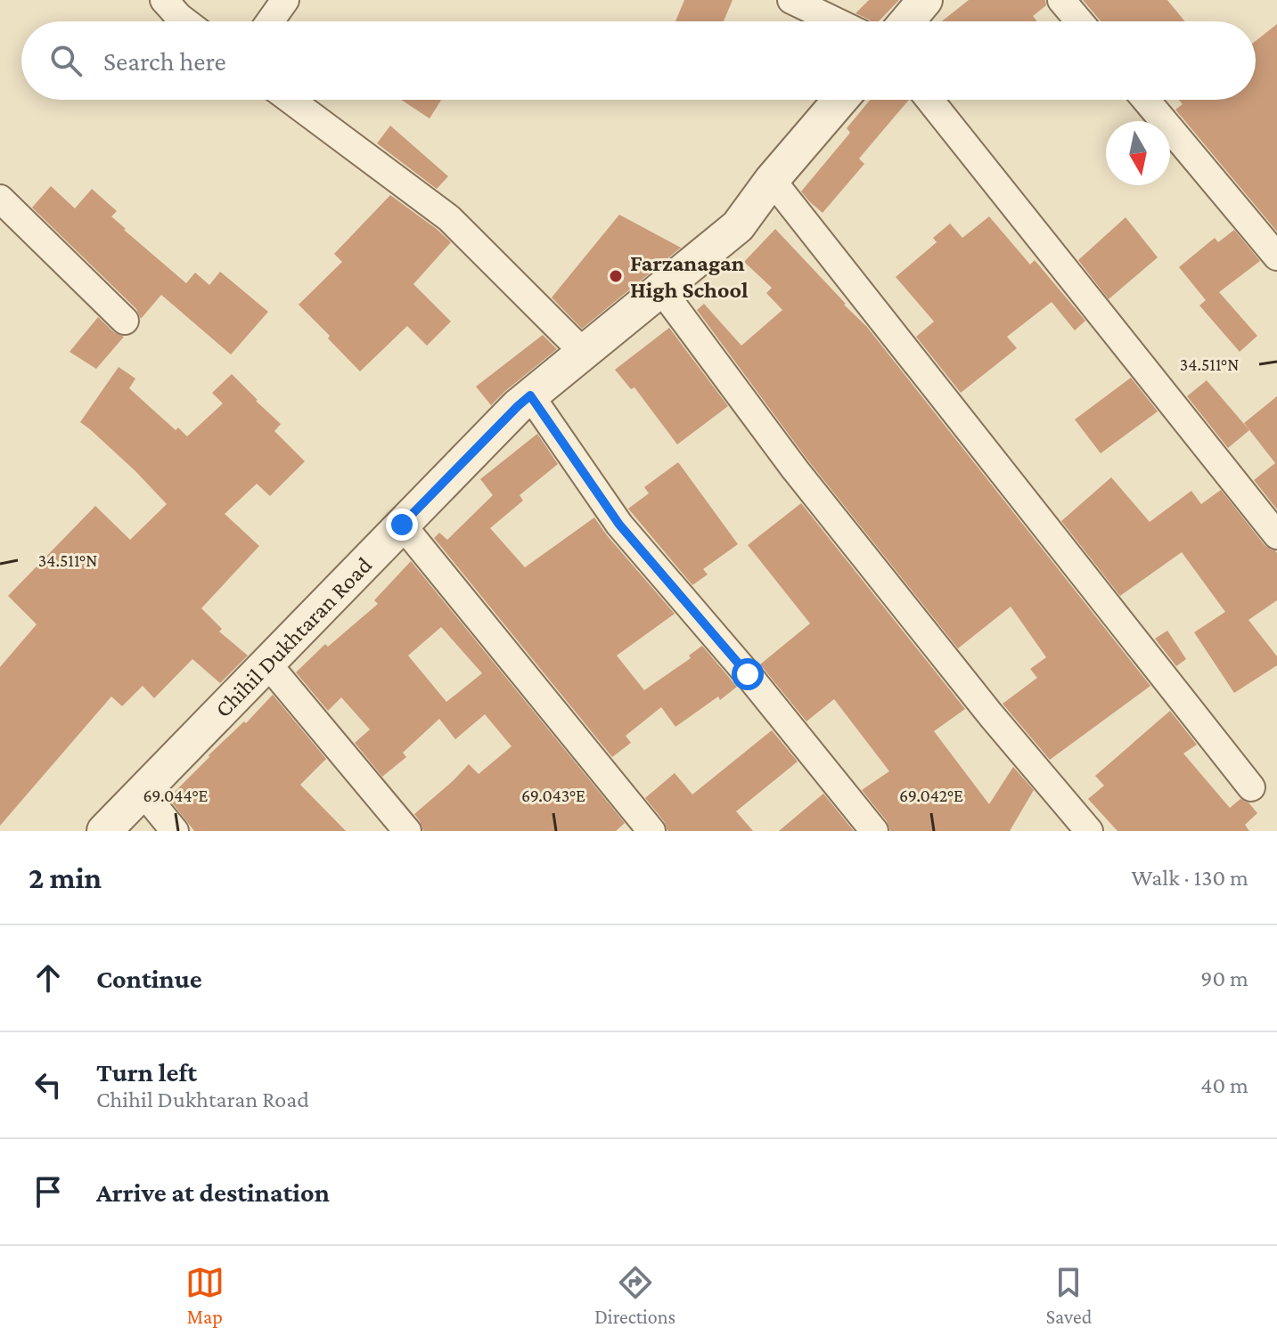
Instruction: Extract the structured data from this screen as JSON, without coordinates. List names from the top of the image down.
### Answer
{
  "streets": {
    "street": ["Chihil Dukhtaran Road"]
  },
  "places": ["Farzanagan High School"],
  "north": "bottom",
  "page": {
    "search": "Search here",
    "heading": ["2 min", "Walk · 130 m"],
    "list": [
      ["Continue", "90 m"],
      ["Turn left", "Chihil Dukhtaran Road", "40 m"],
      "Arrive at destination"
    ],
    "nav": ["Map", "Directions", "Saved"]
  },
  "coordinates": [
    "34.511°N",
    "69.044°E",
    "69.043°E",
    "69.042°E"
  ]
}
